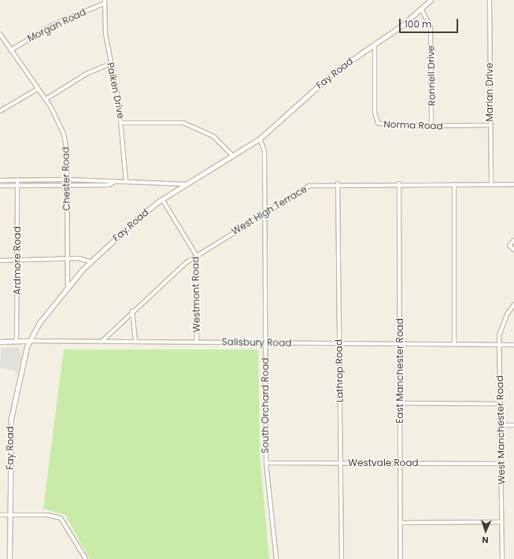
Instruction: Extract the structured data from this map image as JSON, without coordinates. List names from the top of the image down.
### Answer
{
  "streets": {
    "street": [
      "Morgan Road",
      "Fay Road",
      "Ronnell Drive",
      "Paiken Drive",
      "Marian Drive",
      "Norma Road",
      "Chester Road",
      "West High Terrace",
      "Ardmore Road",
      "Westmont Road",
      "Salisbury Road",
      "Lathrop Road",
      "East Manchester Road",
      "South Orchard Road",
      "West Manchester Road",
      "Westvale Road"
    ]
  },
  "crossings": [
    ["Morgan Road", "Paiken Drive"],
    ["Morgan Road", "Chester Road"],
    ["Fay Road", "Ronnell Drive"],
    ["Fay Road", "Norma Road"],
    ["Fay Road", "Chester Road"],
    ["Fay Road", "Westmont Road"],
    ["Fay Road", "Salisbury Road"],
    ["Fay Road", "South Orchard Road"],
    ["Ronnell Drive", "Norma Road"],
    ["Marian Drive", "Norma Road"],
    ["Marian Drive", "West High Terrace"],
    ["West High Terrace", "Westmont Road"],
    ["West High Terrace", "Salisbury Road"],
    ["West High Terrace", "Lathrop Road"],
    ["West High Terrace", "East Manchester Road"],
    ["West High Terrace", "South Orchard Road"],
    ["Ardmore Road", "Salisbury Road"],
    ["Westmont Road", "Salisbury Road"],
    ["Salisbury Road", "Lathrop Road"],
    ["Salisbury Road", "East Manchester Road"],
    ["Salisbury Road", "South Orchard Road"],
    ["Salisbury Road", "West Manchester Road"],
    ["Lathrop Road", "Westvale Road"],
    ["East Manchester Road", "Westvale Road"],
    ["South Orchard Road", "Westvale Road"],
    ["West Manchester Road", "Westvale Road"]
  ],
  "scale_bar": "100 m",
  "north": "bottom"
}
